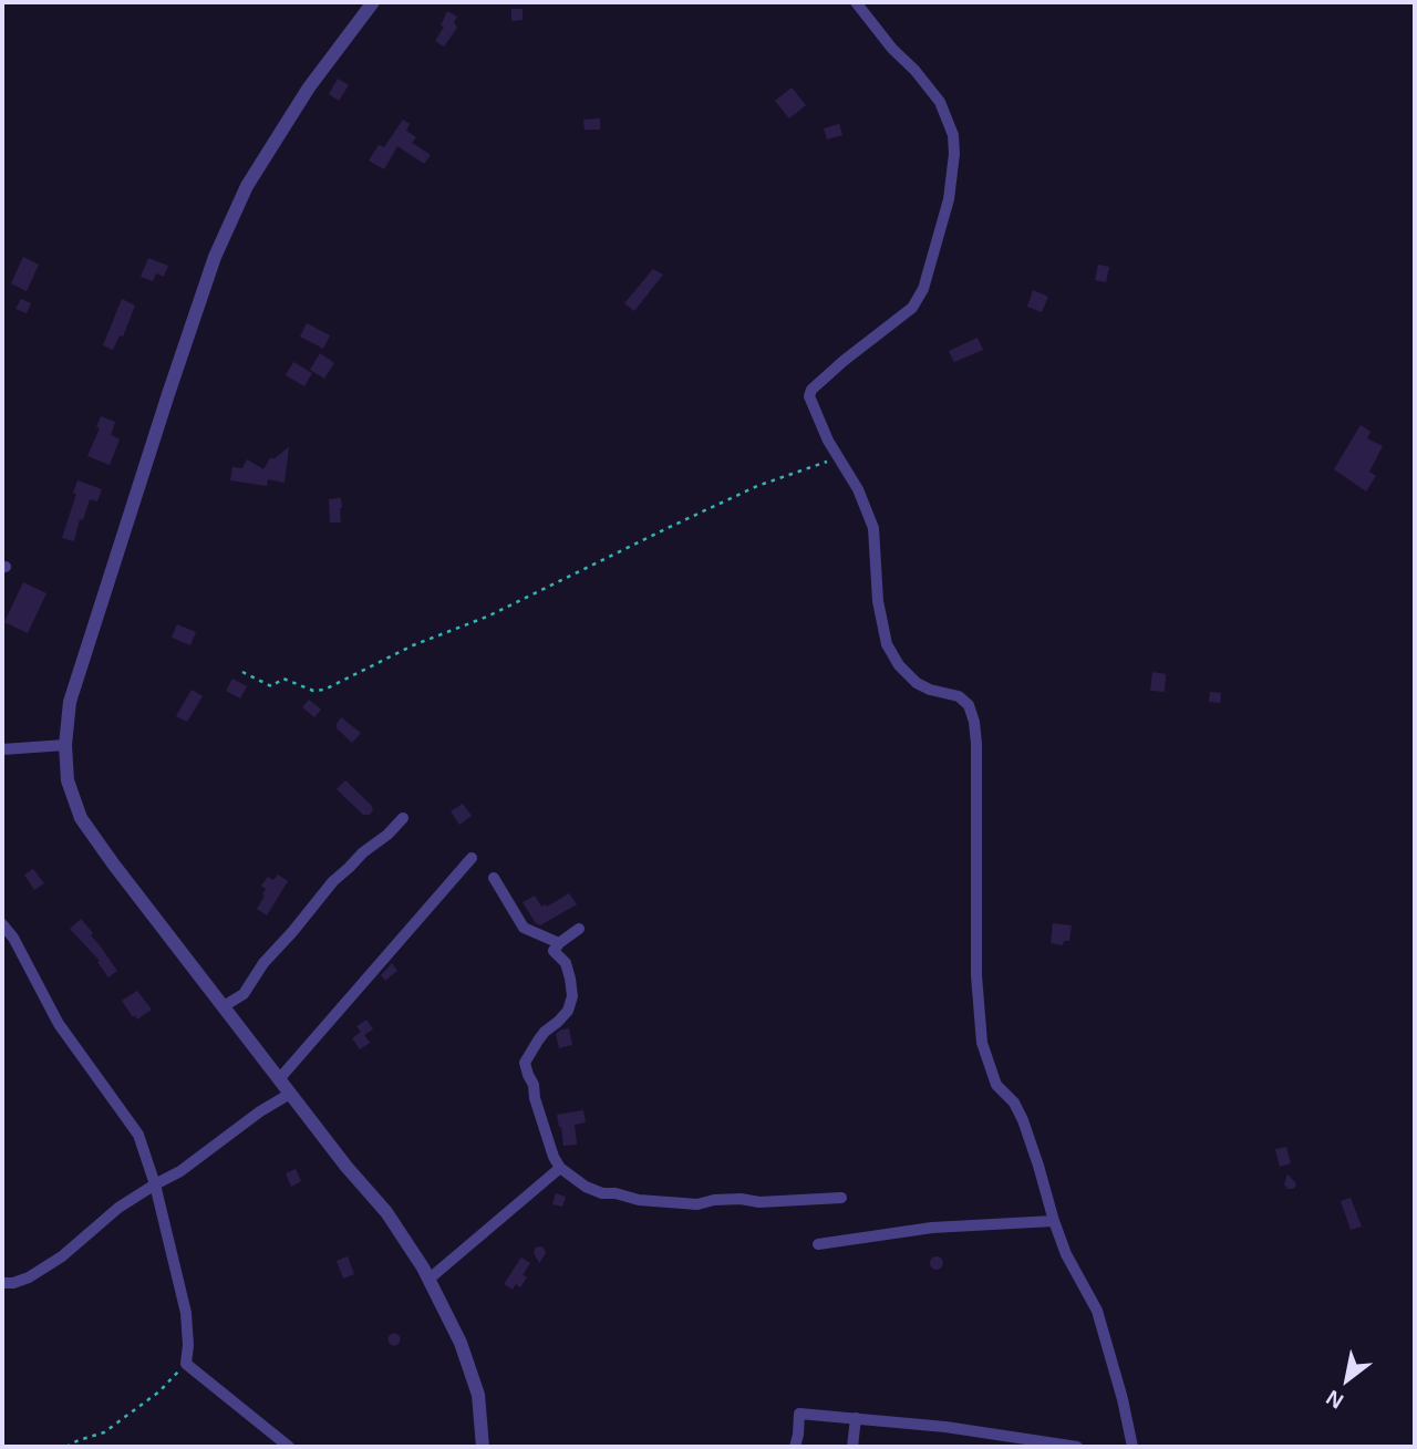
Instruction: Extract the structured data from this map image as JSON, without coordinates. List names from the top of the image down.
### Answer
{
  "north": "bottom left"
}
